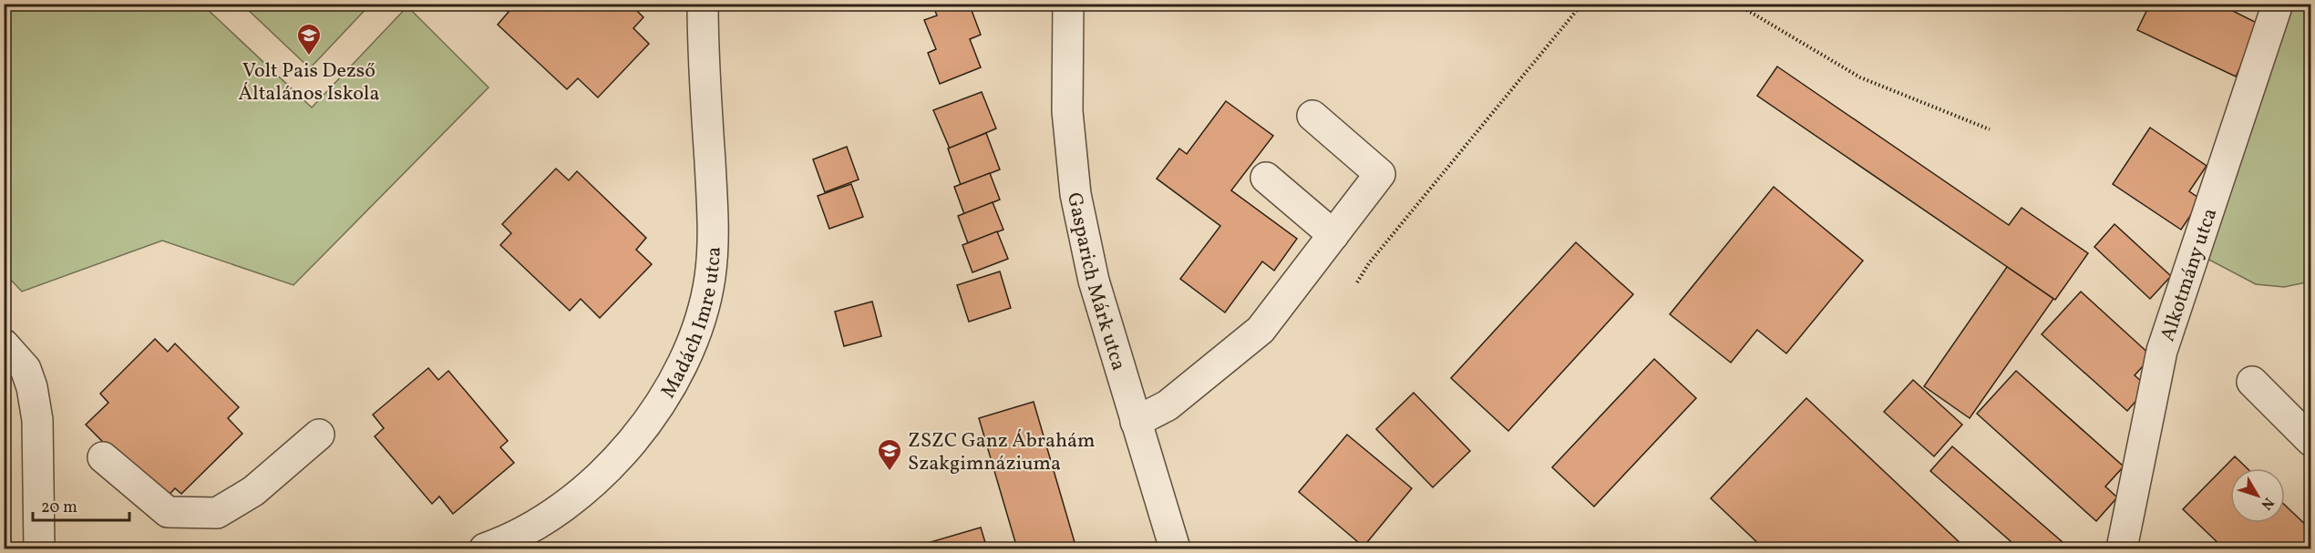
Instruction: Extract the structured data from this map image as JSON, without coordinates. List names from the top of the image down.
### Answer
{
  "streets": {
    "street": ["Alkotmány utca", "Gasparich Márk utca", "Madách Imre utca"]
  },
  "places": {
    "school or university": ["Volt Pais Dezső Általános Iskola", "ZSZC Ganz Ábrahám Szakgimnáziuma"]
  },
  "scale_bar": "20 m",
  "north": "bottom right"
}
